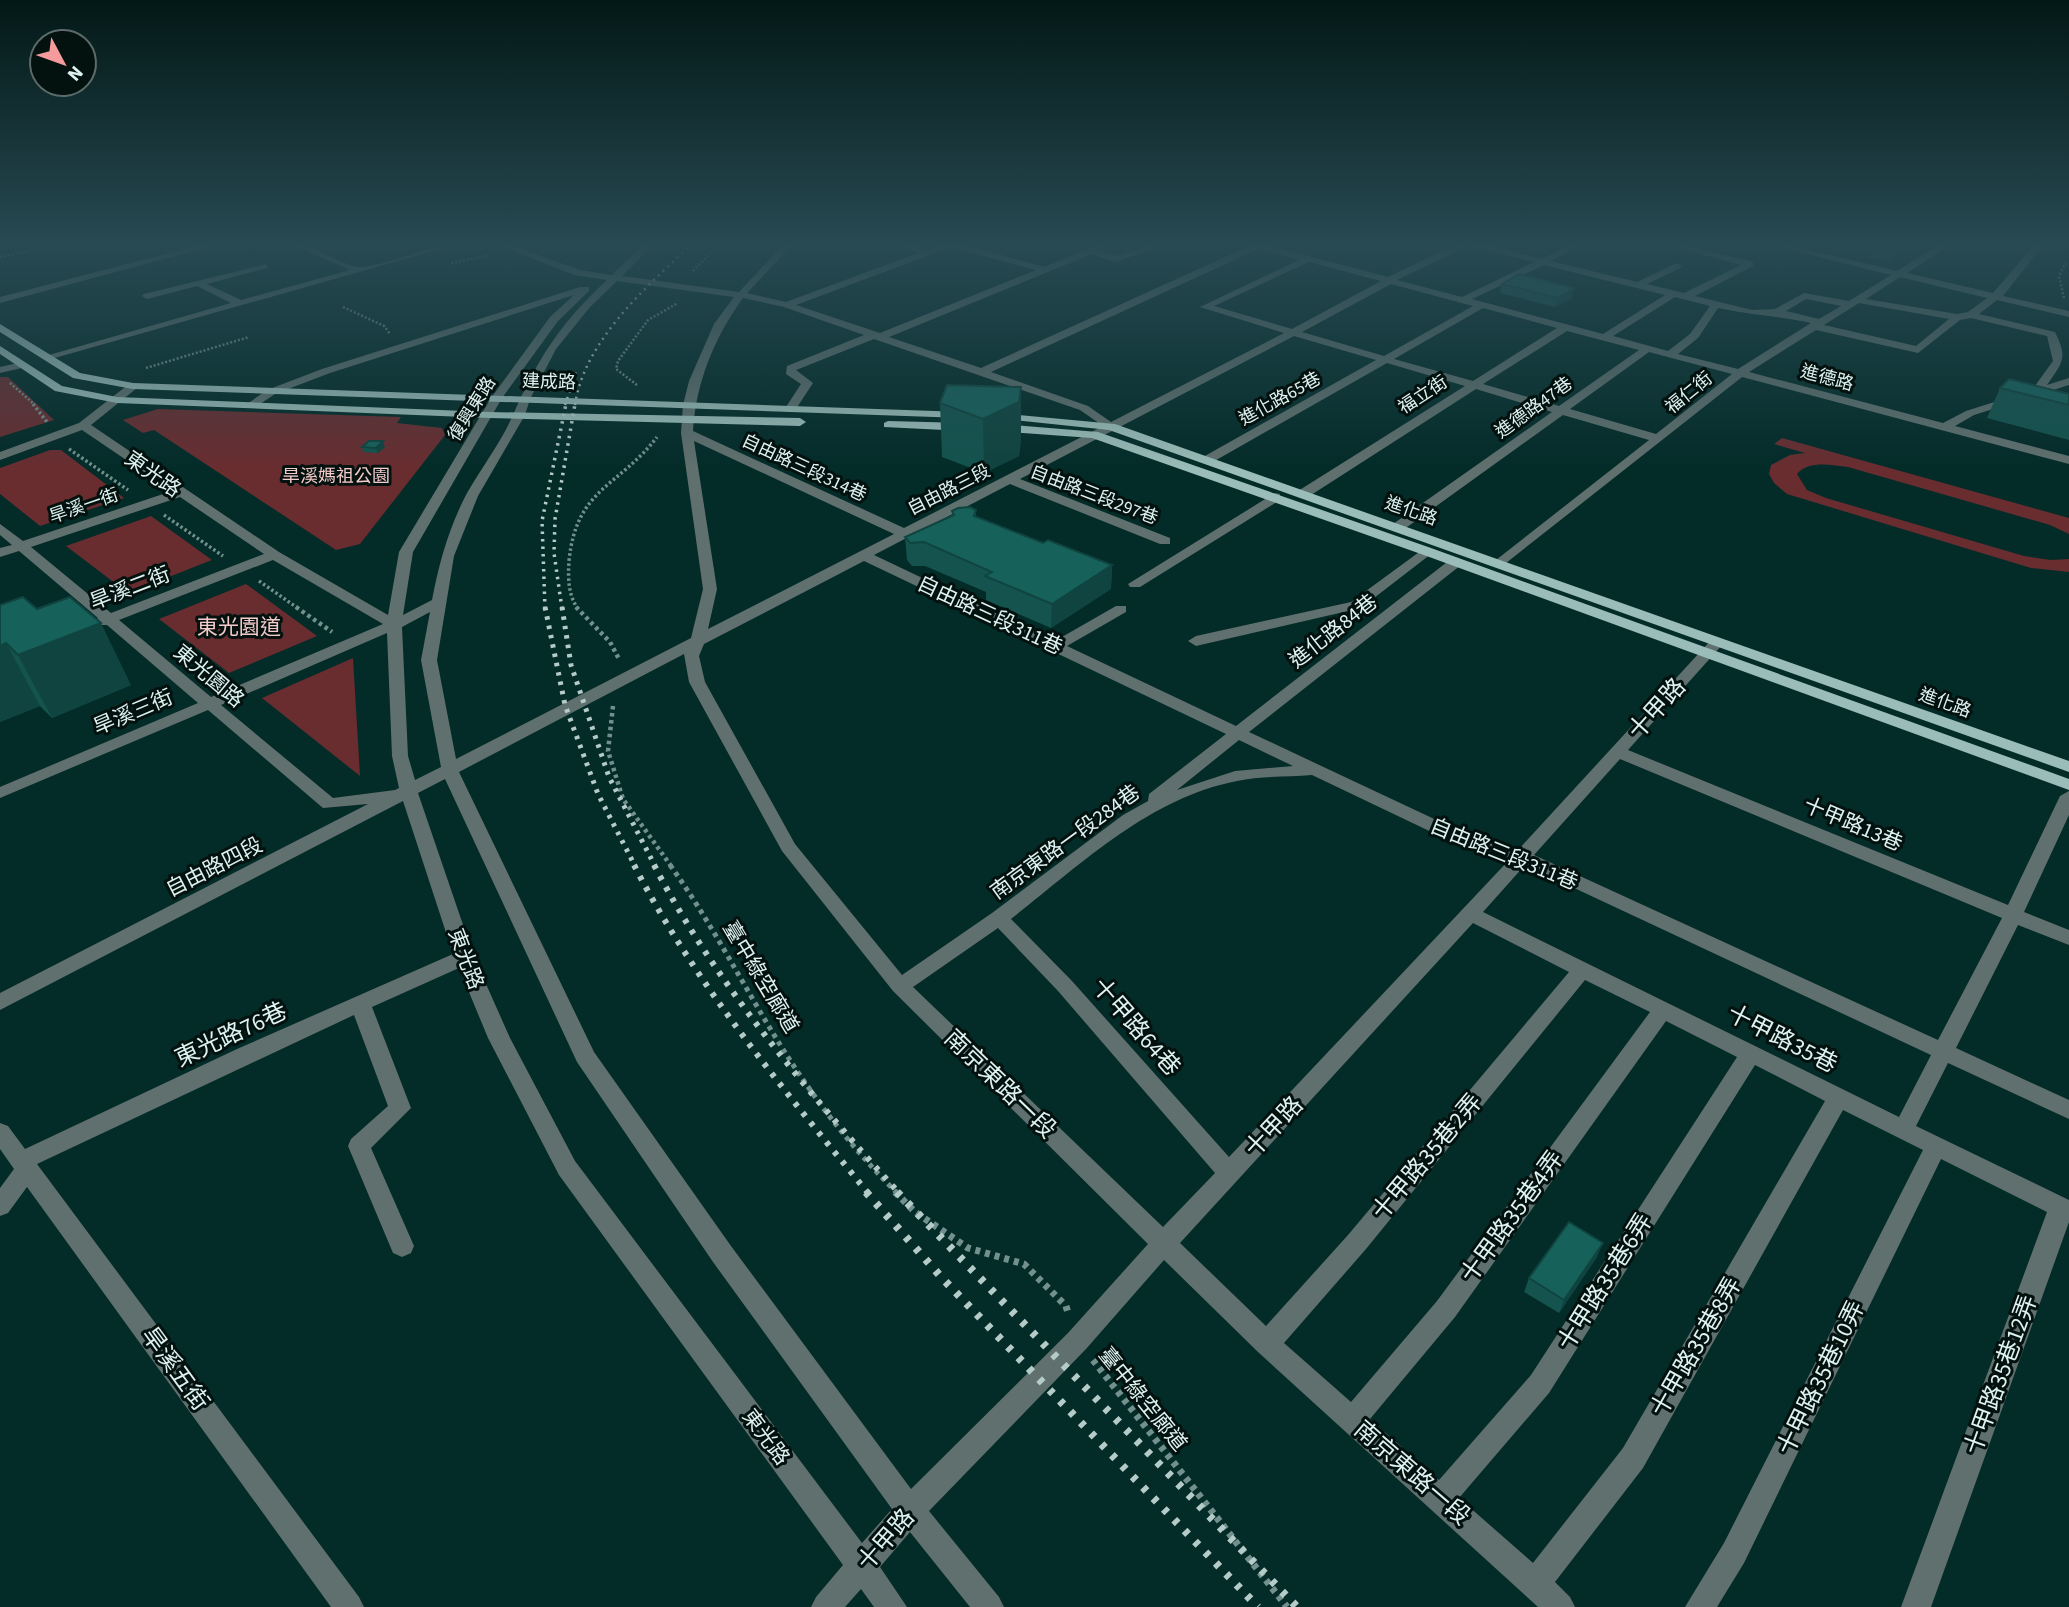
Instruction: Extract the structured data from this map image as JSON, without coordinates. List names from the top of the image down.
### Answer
{
  "streets": {
    "main road": ["建成路", "進化路"],
    "street": [
      "進德路",
      "福仁街",
      "福立街",
      "進化路65巷",
      "進德路47巷",
      "復興東路",
      "自由路三段314巷",
      "東光路",
      "自由路三段",
      "自由路三段297巷",
      "旱溪一街",
      "旱溪二街",
      "自由路三段311巷",
      "進化路84巷",
      "東光園路",
      "十甲路",
      "旱溪三街",
      "十甲路13巷",
      "南京東路一段284巷",
      "自由路四段",
      "十甲路64巷",
      "東光路76巷",
      "十甲路35巷",
      "南京東路一段",
      "十甲路35巷2弄",
      "十甲路35巷4弄",
      "十甲路35巷6弄",
      "十甲路35巷8弄",
      "旱溪五街",
      "十甲路35巷12弄",
      "十甲路35巷10弄"
    ],
    "path": ["臺中綠空廊道"]
  },
  "crossings": [
    ["進德路", "福仁街"],
    ["進德路", "福立街"],
    ["進德路", "進德路47巷"],
    ["建成路", "復興東路"],
    ["建成路", "自由路三段314巷"],
    ["建成路", "自由路三段"],
    ["建成路", "進化路"],
    ["建成路", "臺中綠空廊道"],
    ["建成路", "南京東路一段"],
    ["福仁街", "進化路"],
    ["福立街", "進化路"],
    ["進化路65巷", "進化路"],
    ["進德路47巷", "進化路"],
    ["復興東路", "東光路"],
    ["復興東路", "旱溪三街"],
    ["自由路三段314巷", "自由路三段"],
    ["自由路三段314巷", "南京東路一段"],
    ["東光路", "旱溪一街"],
    ["東光路", "旱溪二街"],
    ["東光路", "東光園路"],
    ["東光路", "十甲路"],
    ["東光路", "旱溪三街"],
    ["東光路", "自由路四段"],
    ["東光路", "東光路76巷"],
    ["自由路三段", "自由路三段297巷"],
    ["自由路三段", "進化路"],
    ["自由路三段", "自由路三段311巷"],
    ["自由路三段", "自由路四段"],
    ["自由路三段", "臺中綠空廊道"],
    ["自由路三段", "南京東路一段"],
    ["旱溪一街", "東光園路"],
    ["進化路", "進化路84巷"],
    ["進化路", "十甲路"],
    ["旱溪二街", "東光園路"],
    ["自由路三段311巷", "進化路84巷"],
    ["自由路三段311巷", "十甲路"],
    ["自由路三段311巷", "南京東路一段284巷"],
    ["進化路84巷", "南京東路一段284巷"],
    ["東光園路", "旱溪三街"],
    ["東光園路", "自由路四段"],
    ["十甲路", "十甲路13巷"],
    ["十甲路", "臺中綠空廊道"],
    ["十甲路", "十甲路64巷"],
    ["十甲路", "十甲路35巷"],
    ["十甲路", "南京東路一段"],
    ["南京東路一段284巷", "十甲路64巷"],
    ["南京東路一段284巷", "南京東路一段"],
    ["東光路76巷", "旱溪五街"],
    ["十甲路35巷", "十甲路35巷2弄"],
    ["十甲路35巷", "十甲路35巷4弄"],
    ["十甲路35巷", "十甲路35巷6弄"],
    ["十甲路35巷", "十甲路35巷8弄"],
    ["十甲路35巷", "十甲路35巷12弄"],
    ["十甲路35巷", "十甲路35巷10弄"],
    ["南京東路一段", "十甲路35巷2弄"],
    ["南京東路一段", "十甲路35巷4弄"],
    ["南京東路一段", "十甲路35巷6弄"],
    ["南京東路一段", "十甲路35巷8弄"]
  ],
  "parks": ["旱溪媽祖公園", "東光園道"],
  "north": "bottom right"
}
